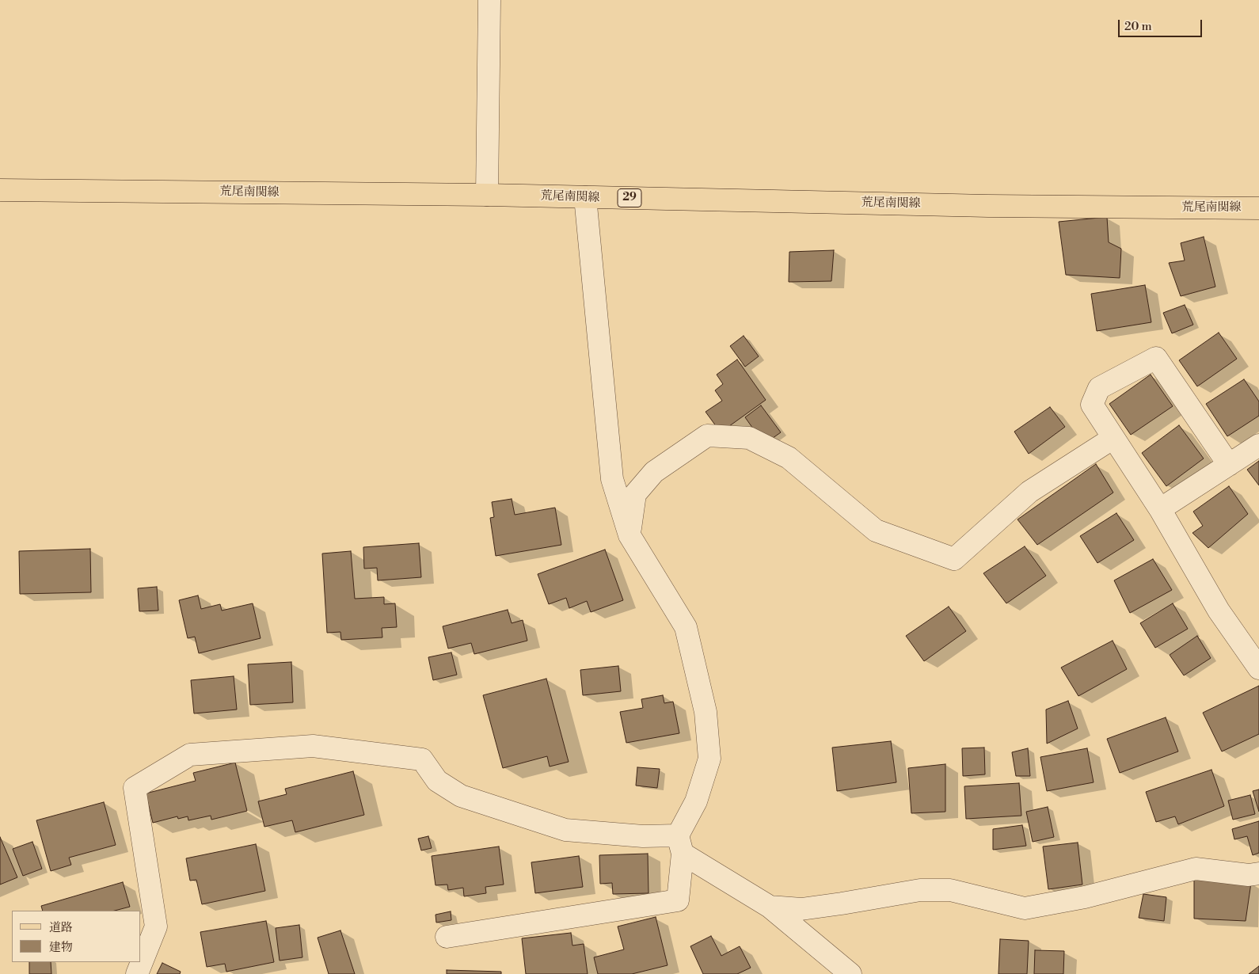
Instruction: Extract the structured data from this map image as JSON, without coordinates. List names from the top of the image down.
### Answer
{
  "streets": {
    "main road": ["荒尾南関線", "29"]
  },
  "legend": ["道路", "建物"],
  "scale_bar": "20 m"
}
